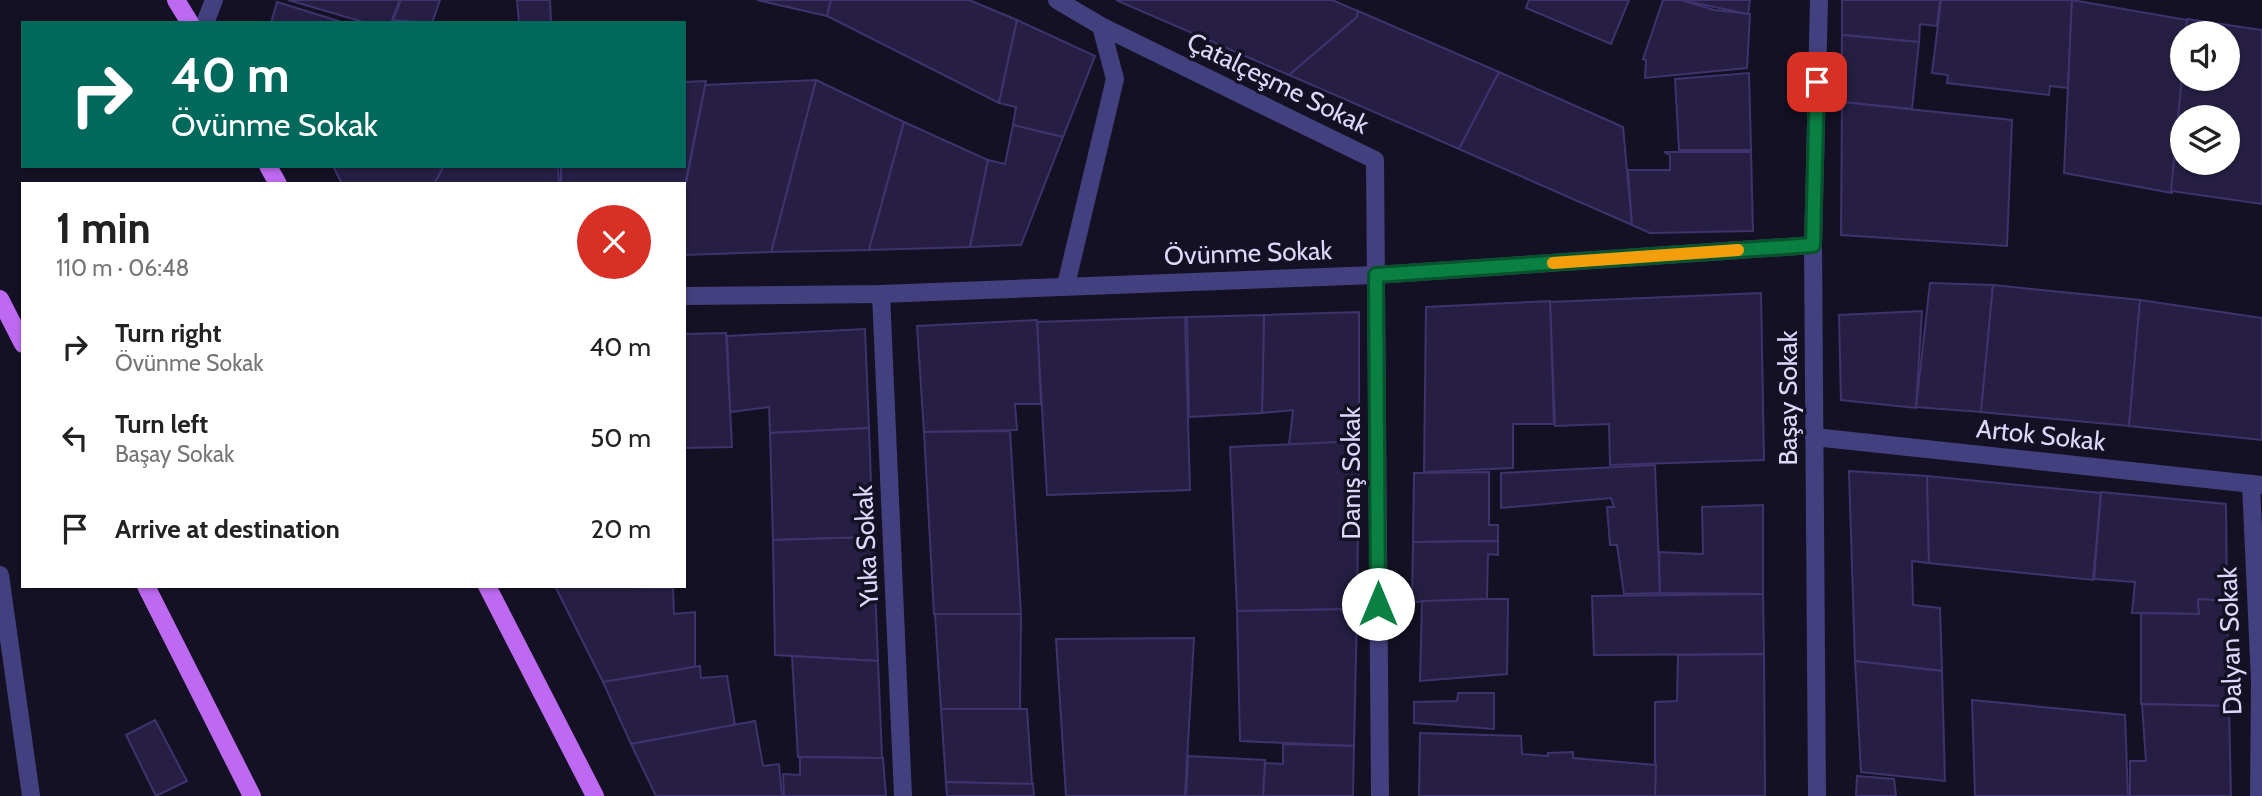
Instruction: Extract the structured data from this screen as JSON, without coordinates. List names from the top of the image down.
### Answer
{
  "streets": {
    "street": [
      "Çatalçeşme Sokak",
      "Övünme Sokak",
      "Başay Sokak",
      "Artok Sokak",
      "Danış Sokak",
      "Yuka Sokak",
      "Dalyan Sokak"
    ]
  },
  "crossings": [
    ["Çatalçeşme Sokak", "Övünme Sokak"],
    ["Çatalçeşme Sokak", "Danış Sokak"],
    ["Övünme Sokak", "Başay Sokak"],
    ["Övünme Sokak", "Danış Sokak"],
    ["Övünme Sokak", "Yuka Sokak"],
    ["Başay Sokak", "Artok Sokak"],
    ["Artok Sokak", "Dalyan Sokak"]
  ],
  "page": {
    "turn": ["40 m", "Övünme Sokak"],
    "heading": ["1 min", "110 m · 06:48"],
    "list": [
      {
        "name": "Turn right",
        "note": "Övünme Sokak",
        "value": "40 m"
      },
      {
        "name": "Turn left",
        "note": "Başay Sokak",
        "value": "50 m"
      },
      {
        "name": "Arrive at destination",
        "value": "20 m"
      }
    ]
  }
}
